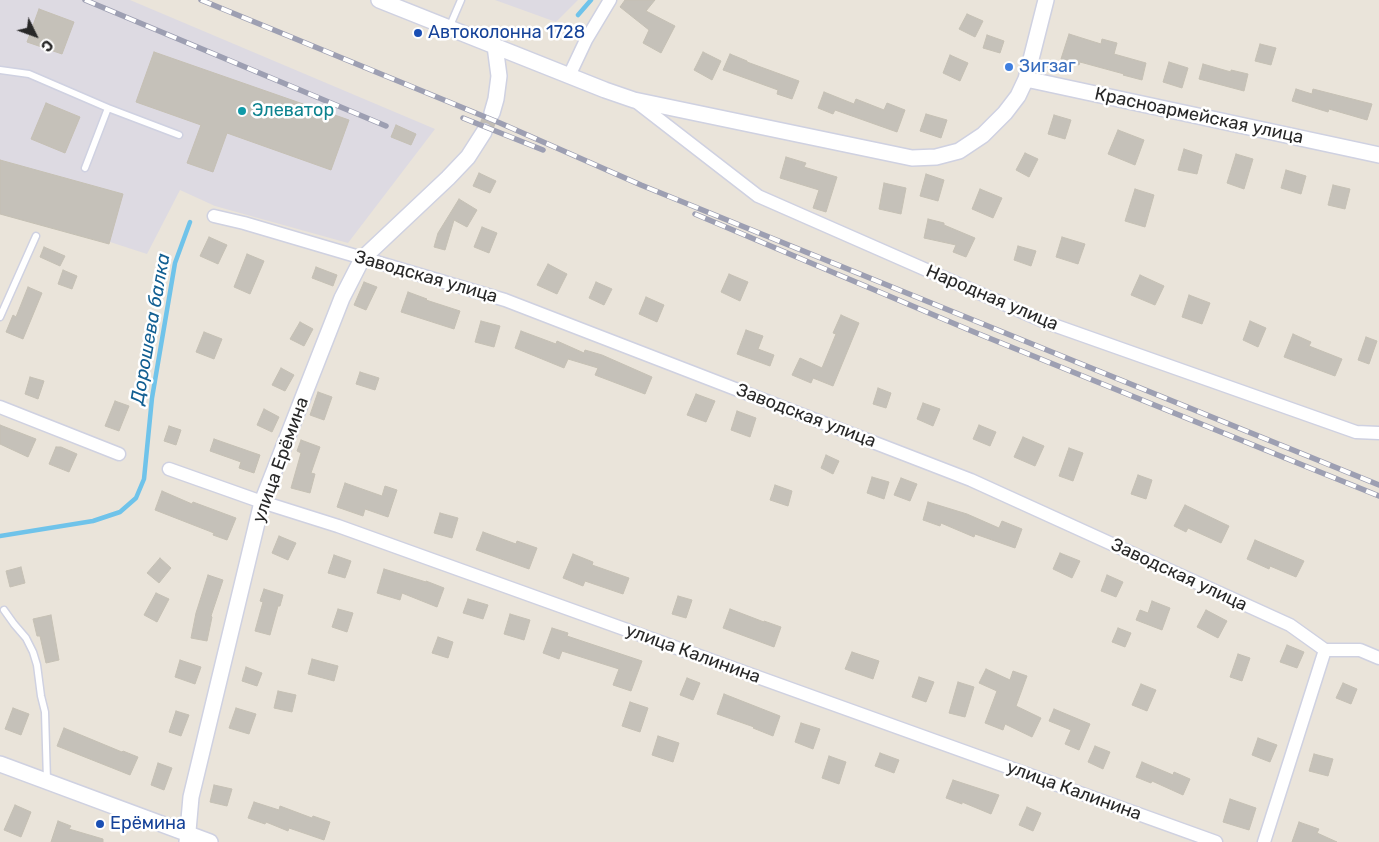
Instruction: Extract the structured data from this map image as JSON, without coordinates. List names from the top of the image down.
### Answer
{
  "streets": {
    "street": [
      "Красноармейская улица",
      "Заводская улица",
      "Народная улица",
      "улица Ерёмина",
      "улица Калинина"
    ]
  },
  "crossings": [
    ["Красноармейская улица", "Народная улица"],
    ["Заводская улица", "улица Ерёмина"],
    ["улица Ерёмина", "улица Калинина"]
  ],
  "water": ["Дорошева балка"],
  "places": [
    "Автоколонна 1728",
    "Зигзаг",
    "Элеватор",
    "Ерёмина"
  ],
  "north": "bottom right"
}
